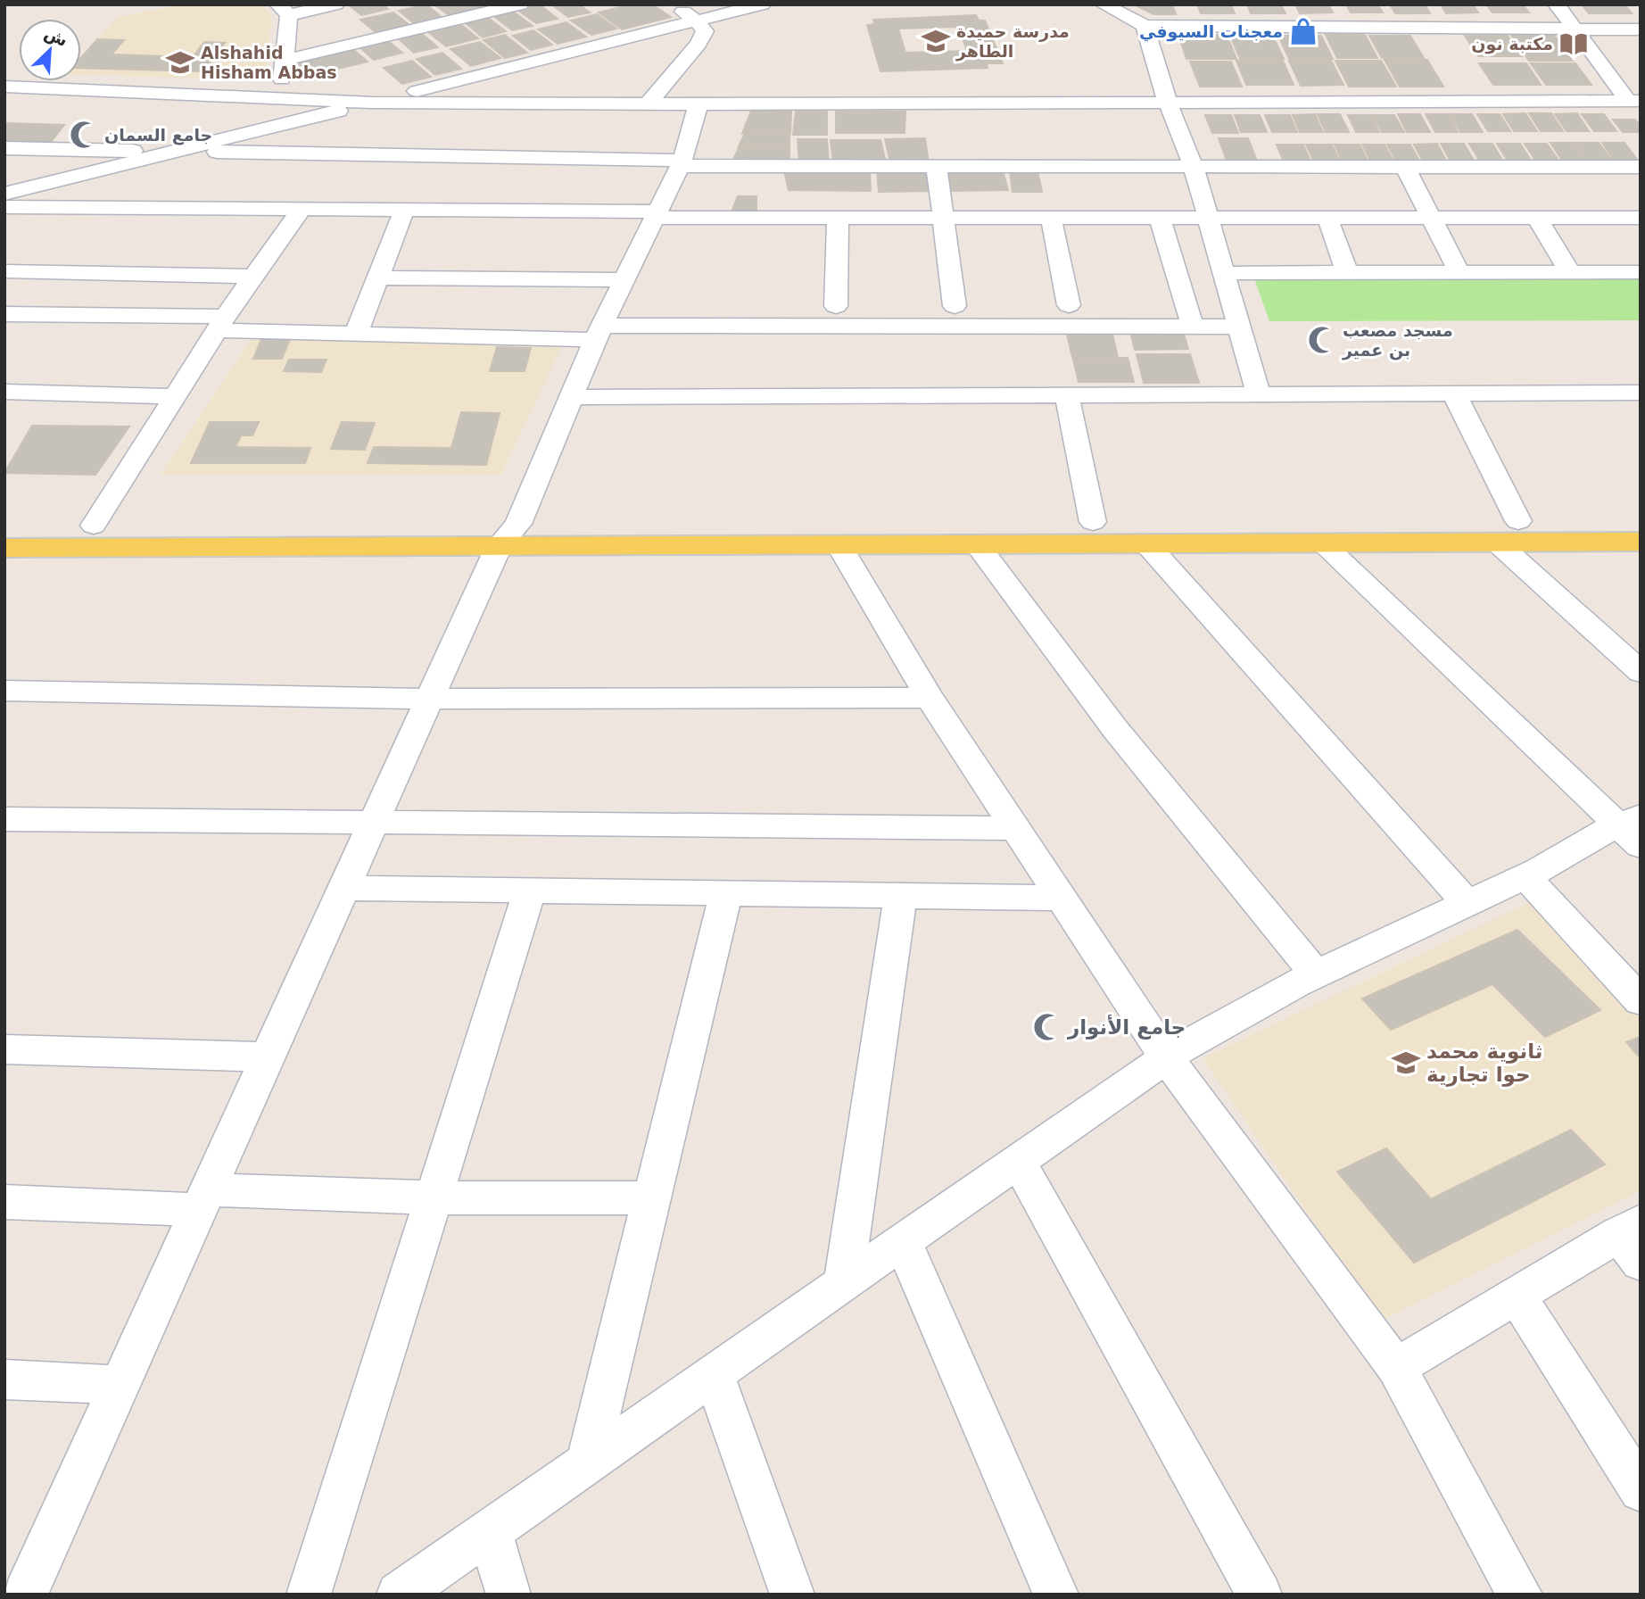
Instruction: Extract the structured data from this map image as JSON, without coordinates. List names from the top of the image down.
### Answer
{
  "places": {
    "shop": ["معجنات السيوفي"],
    "school or university": ["مدرسة حميدة الطاهر", "Alshahid Hisham Abbas", "ثانوية محمد حوا تجارية"],
    "library": ["مكتبة نون"],
    "mosque": ["جامع السمان", "مسجد مصعب بن عمير", "جامع الأنوار"]
  },
  "north": "top right"
}
